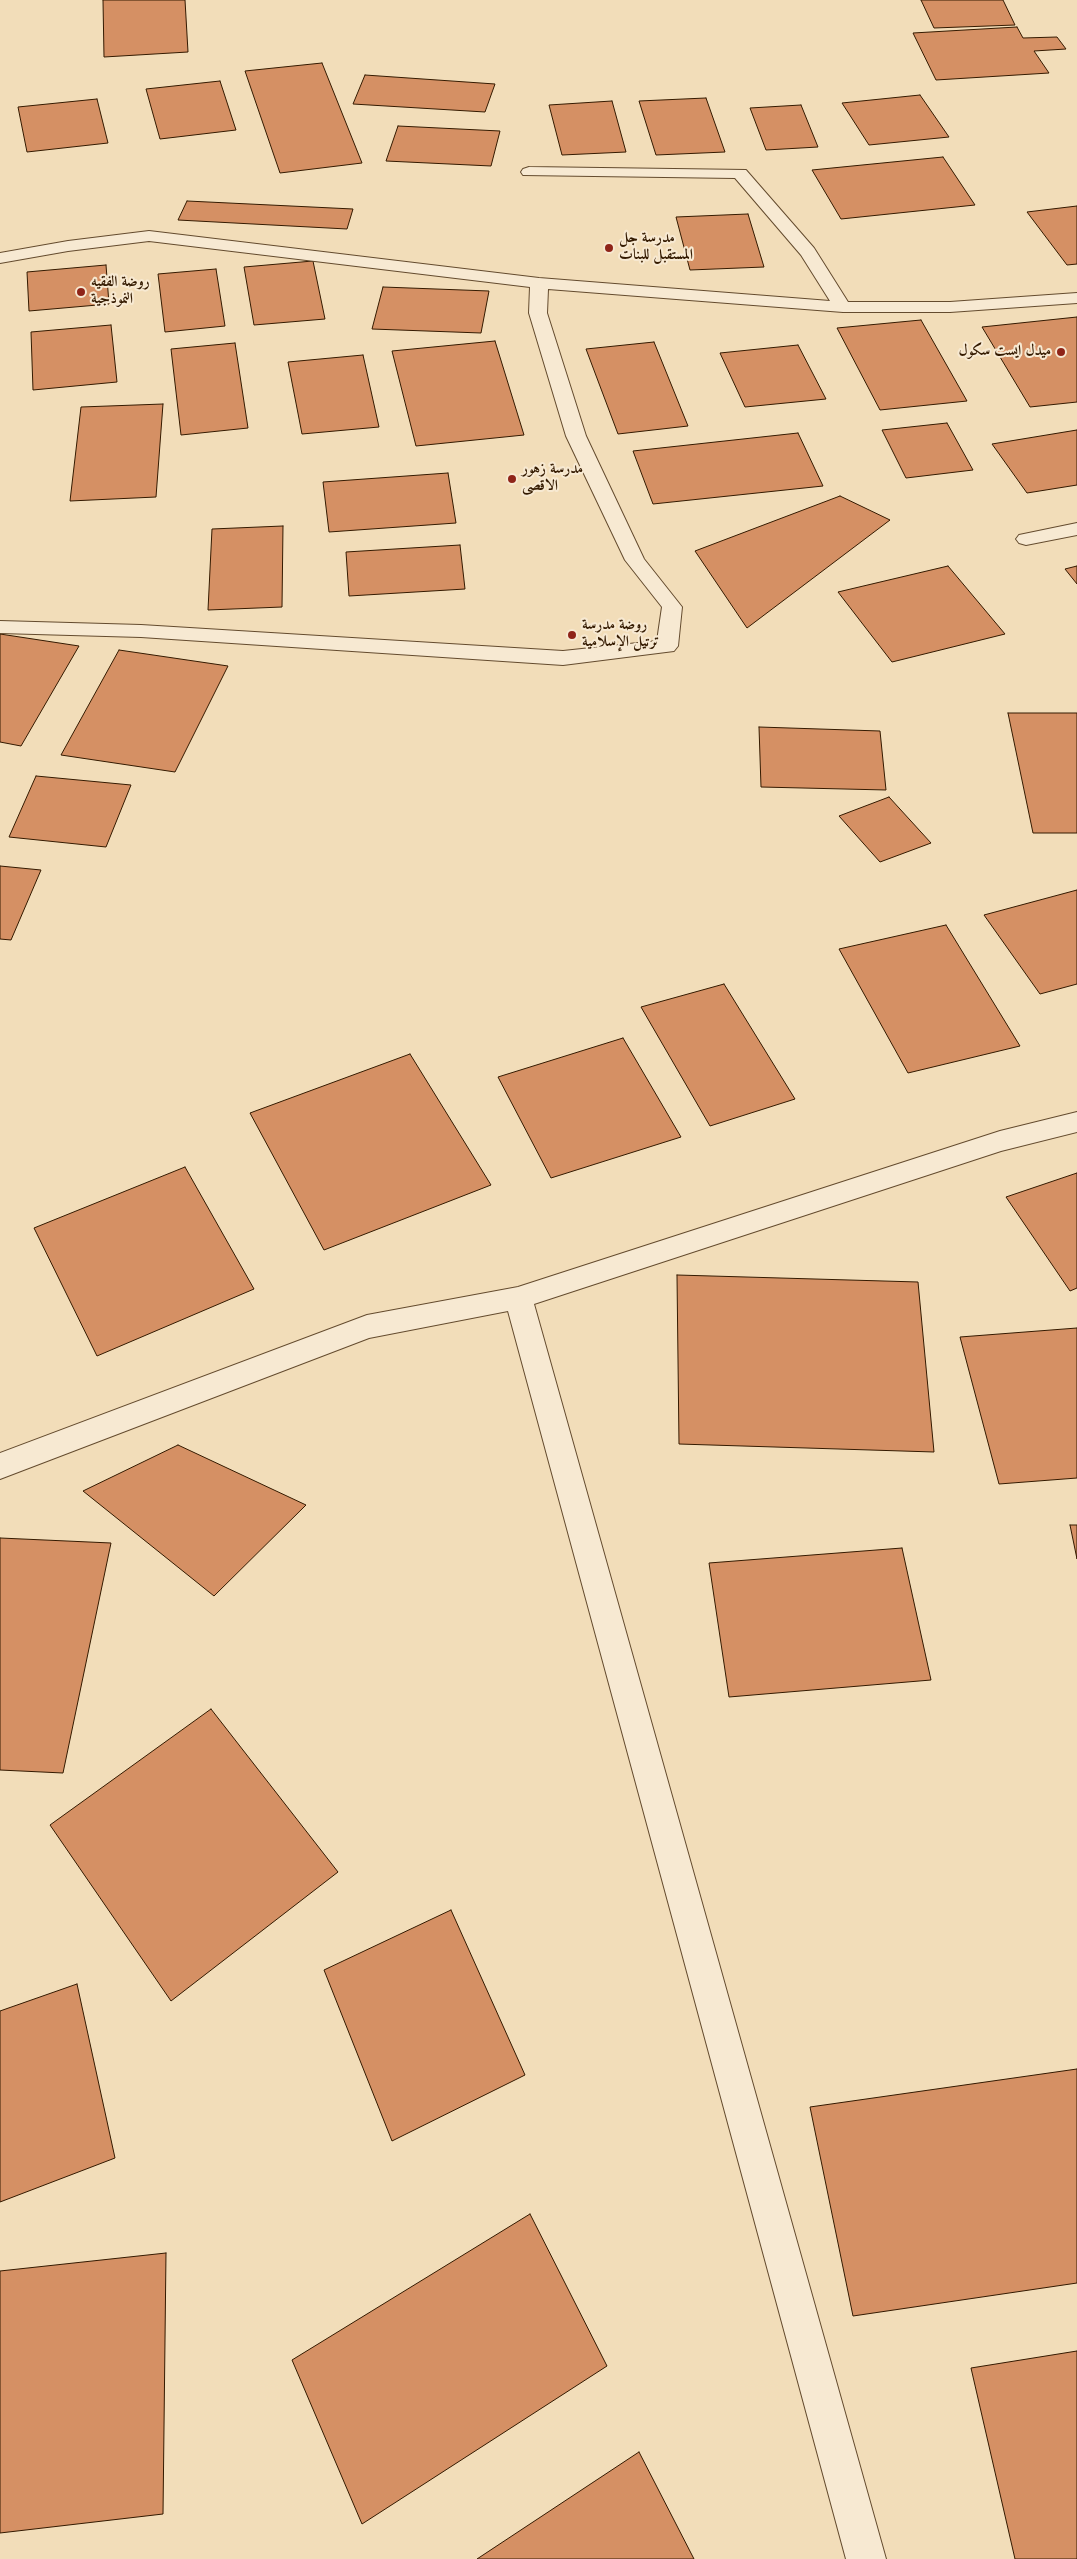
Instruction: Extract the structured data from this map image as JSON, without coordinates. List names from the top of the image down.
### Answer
{
  "places": [
    "مدرسة جل المستقبل للبنات",
    "روضة الفقيه النموذجية",
    "ميدل ايست سكول",
    "مدرسة زهور الاقصى",
    "روضة مدرسة ترتيل الإسلامية"
  ]
}
